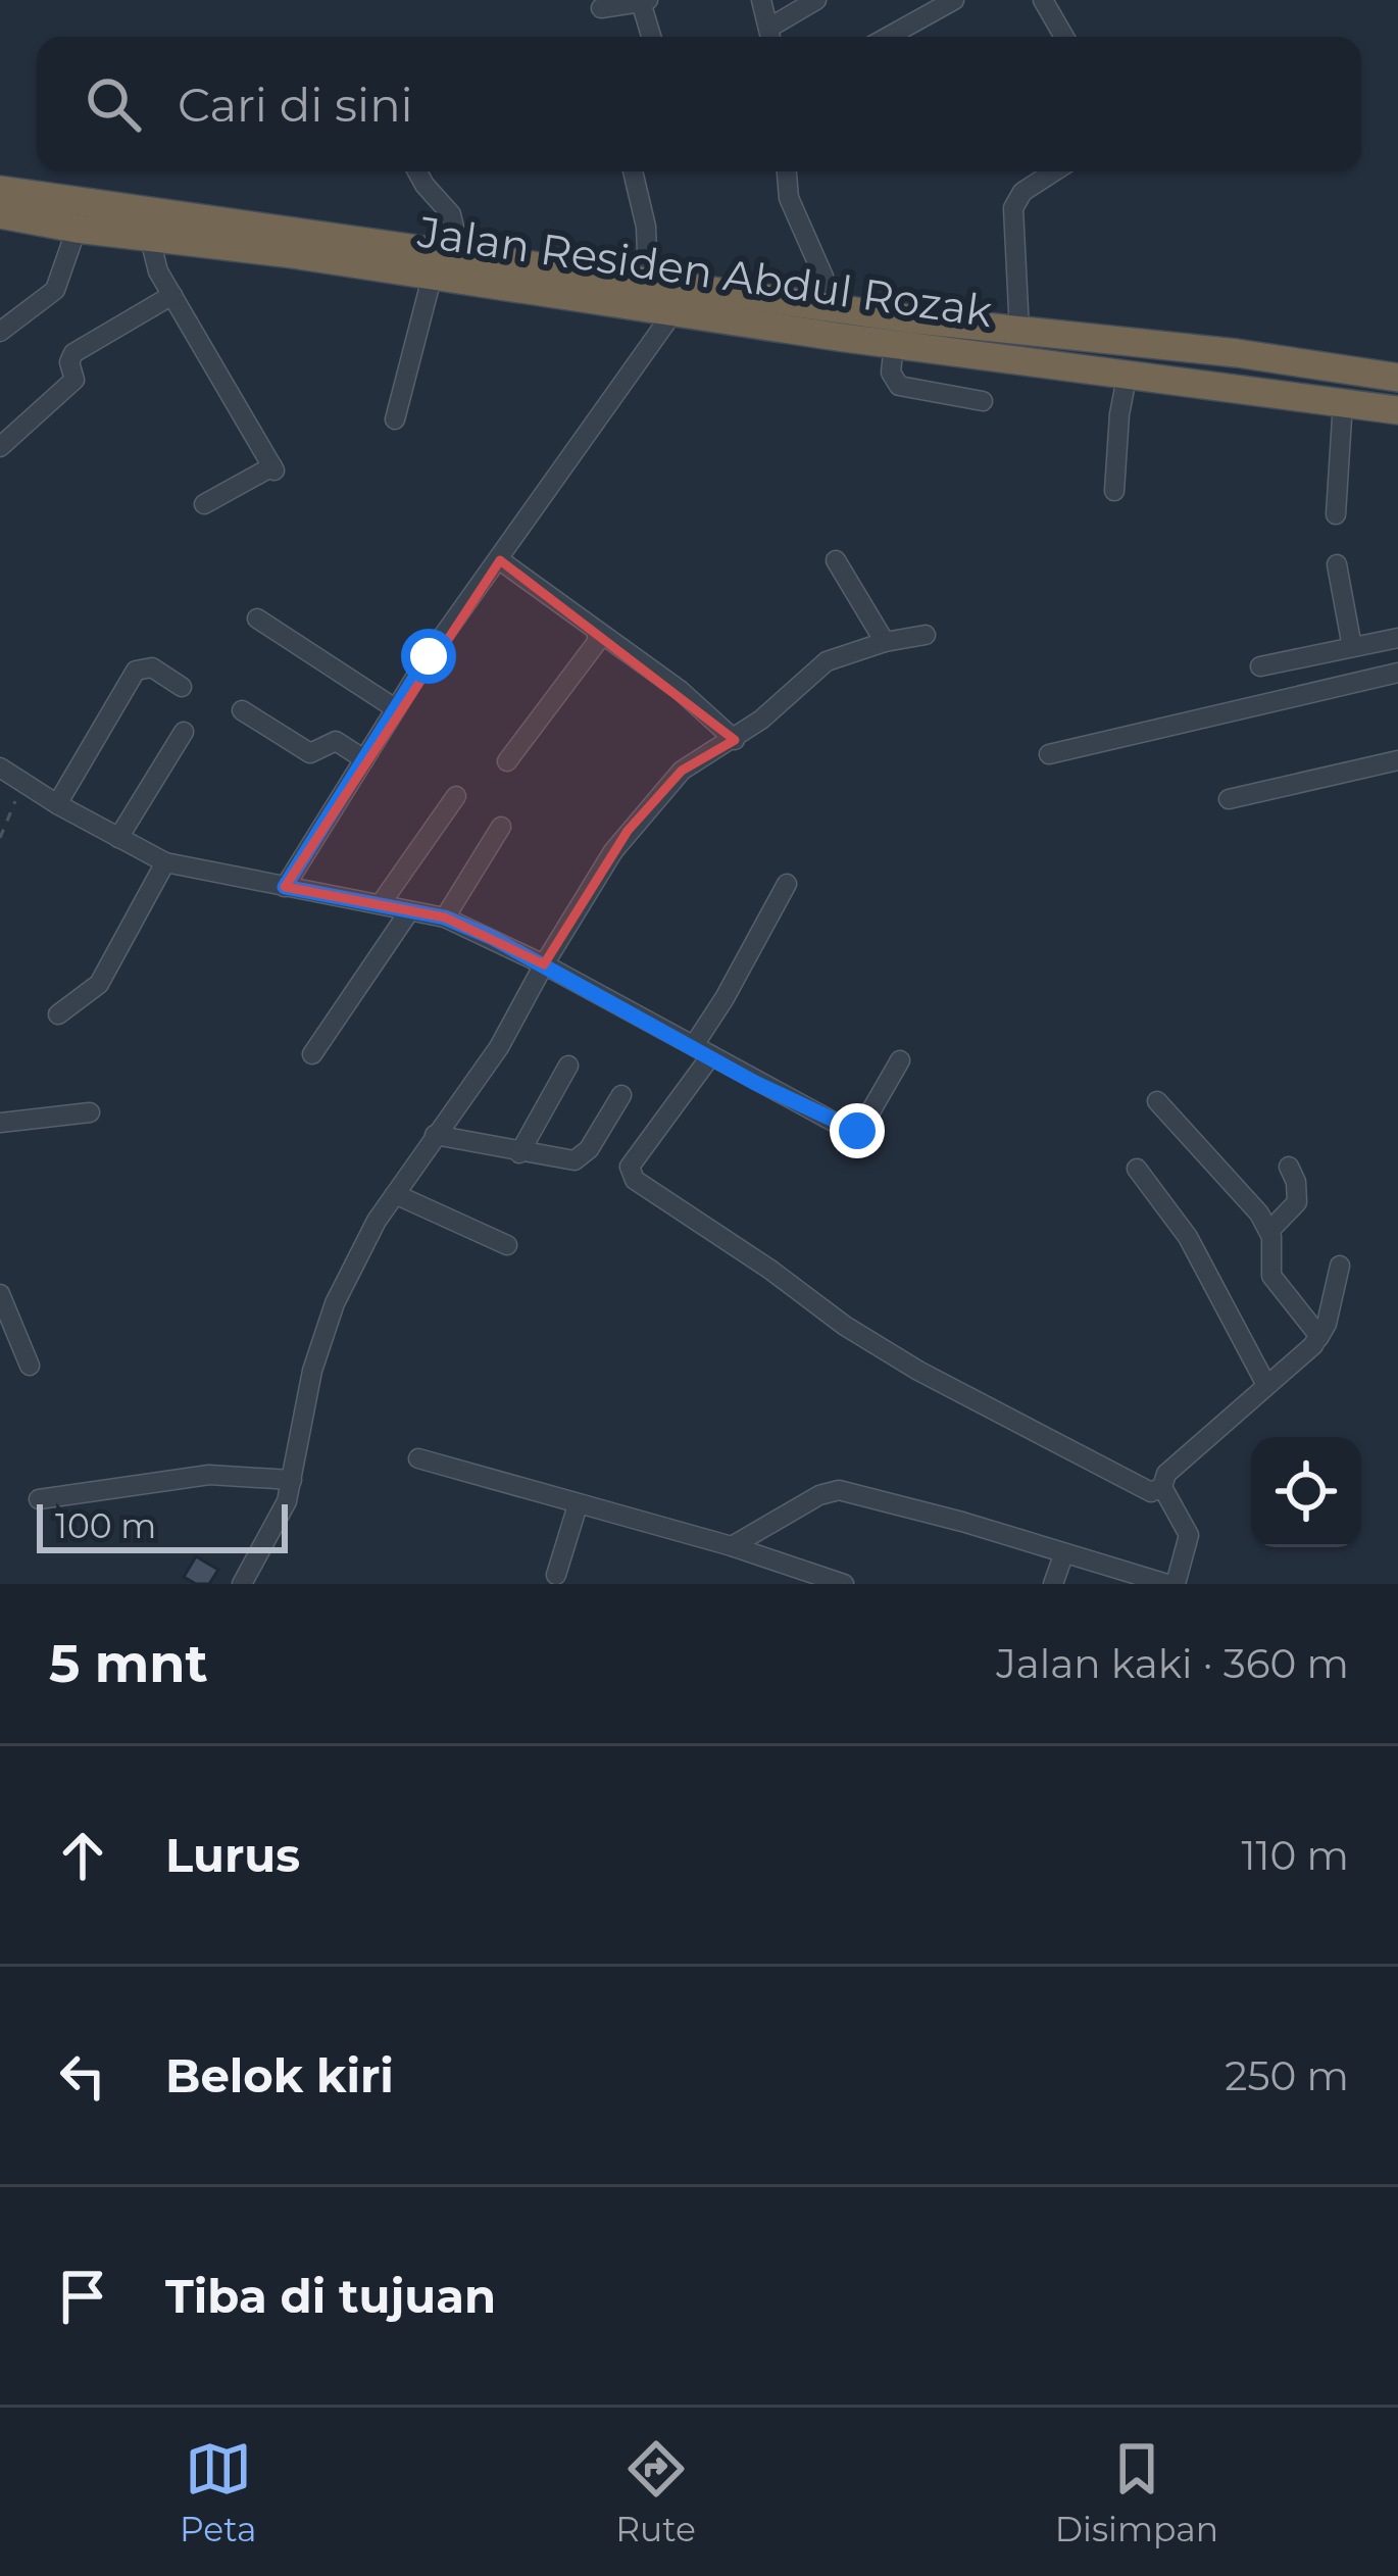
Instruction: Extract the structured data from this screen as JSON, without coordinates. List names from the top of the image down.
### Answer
{
  "streets": {
    "highway": ["Jalan Residen Abdul Rozak"]
  },
  "scale_bar": "100 m",
  "page": {
    "search": "Cari di sini",
    "scale": "100 m",
    "heading": ["5 mnt", "Jalan kaki · 360 m"],
    "list": [
      ["Lurus", "110 m"],
      ["Belok kiri", "250 m"],
      "Tiba di tujuan"
    ],
    "nav": ["Peta", "Rute", "Disimpan"]
  }
}
